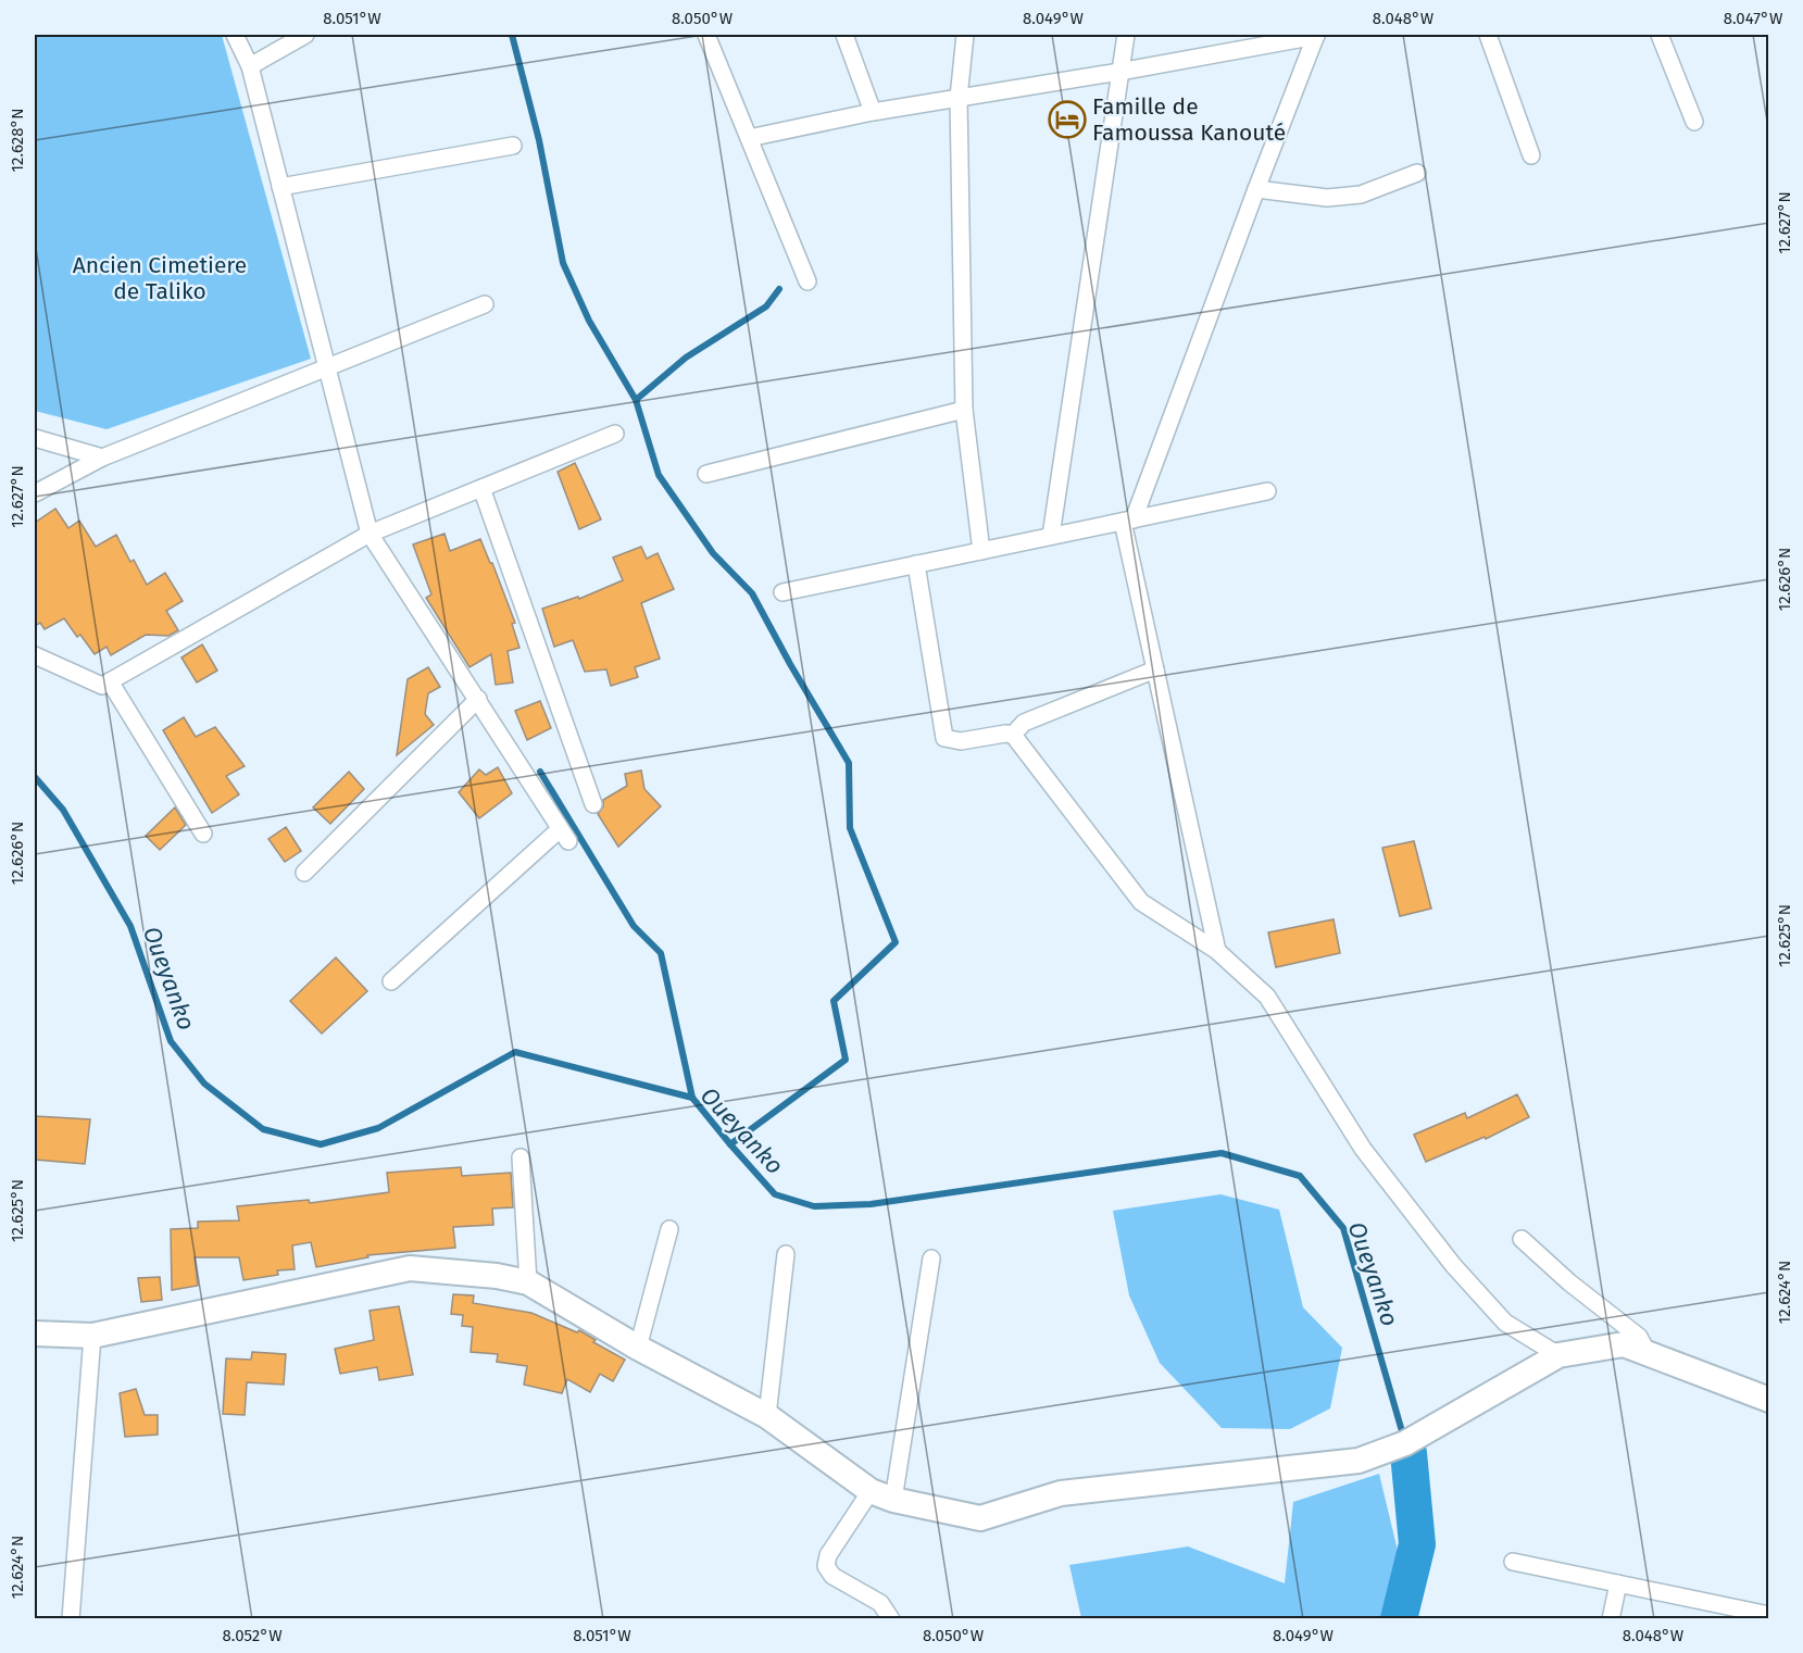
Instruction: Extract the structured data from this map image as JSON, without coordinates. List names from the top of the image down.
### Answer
{
  "water": ["Oueyanko"],
  "parks": ["Ancien Cimetiere de Taliko"],
  "places": {
    "hotel": ["Famille de Famoussa Kanouté"]
  },
  "coordinates": [
    "8.051°W",
    "8.050°W",
    "8.049°W",
    "8.048°W",
    "8.047°W",
    "12.628°N",
    "12.627°N",
    "12.626°N",
    "12.625°N",
    "12.624°N",
    "8.052°W"
  ]
}
